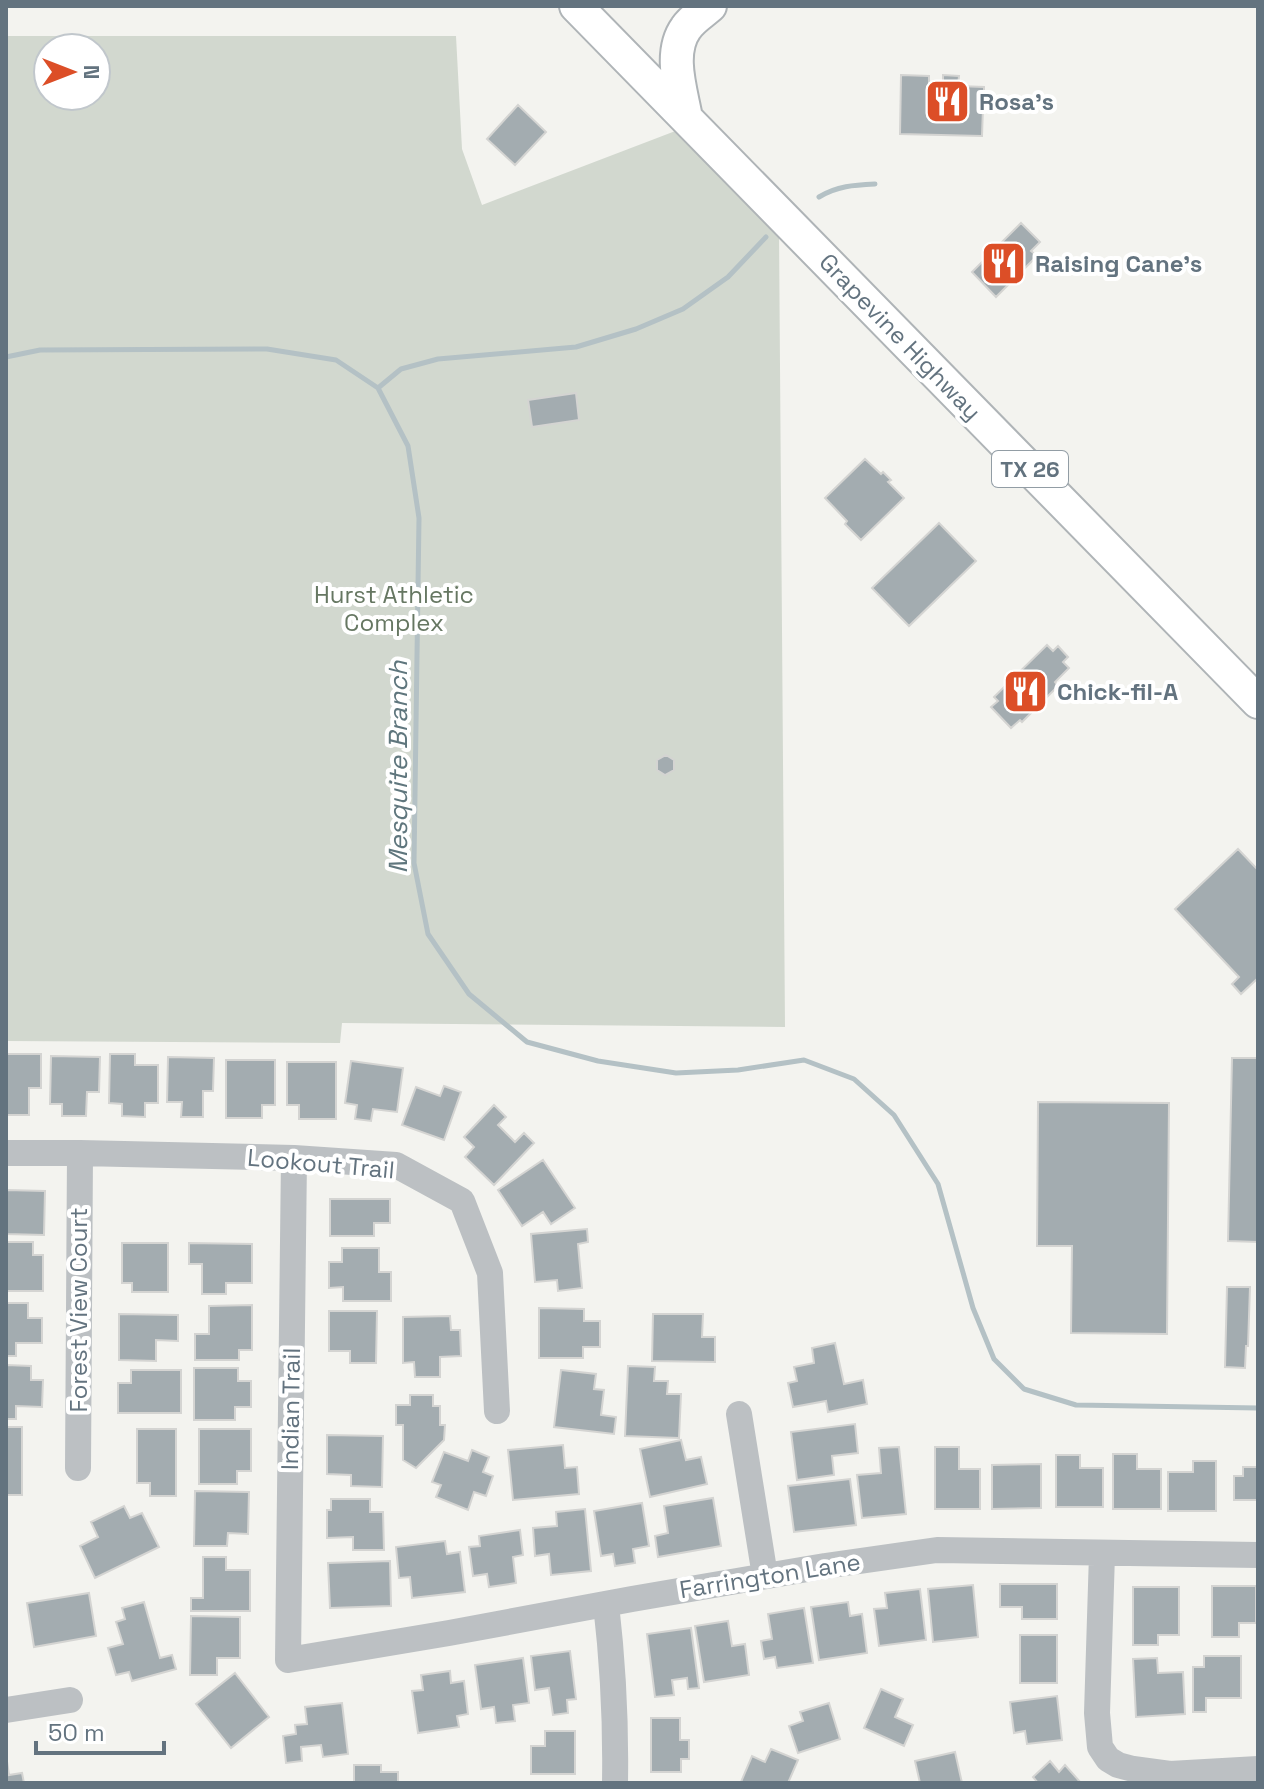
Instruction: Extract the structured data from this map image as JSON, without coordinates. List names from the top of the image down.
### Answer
{
  "streets": {
    "main road": ["Grapevine Highway", "TX 26"],
    "street": [
      "Lookout Trail",
      "Forest View Court",
      "Indian Trail",
      "Farrington Lane"
    ]
  },
  "crossings": [
    ["Lookout Trail", "Forest View Court"],
    ["Lookout Trail", "Indian Trail"],
    ["Indian Trail", "Farrington Lane"]
  ],
  "water": ["Mesquite Branch"],
  "parks": ["Hurst Athletic Complex"],
  "places": {
    "restaurant": ["Rosa’s", "Raising Cane's", "Chick-fil-A"]
  },
  "scale_bar": "50 m",
  "north": "right"
}
